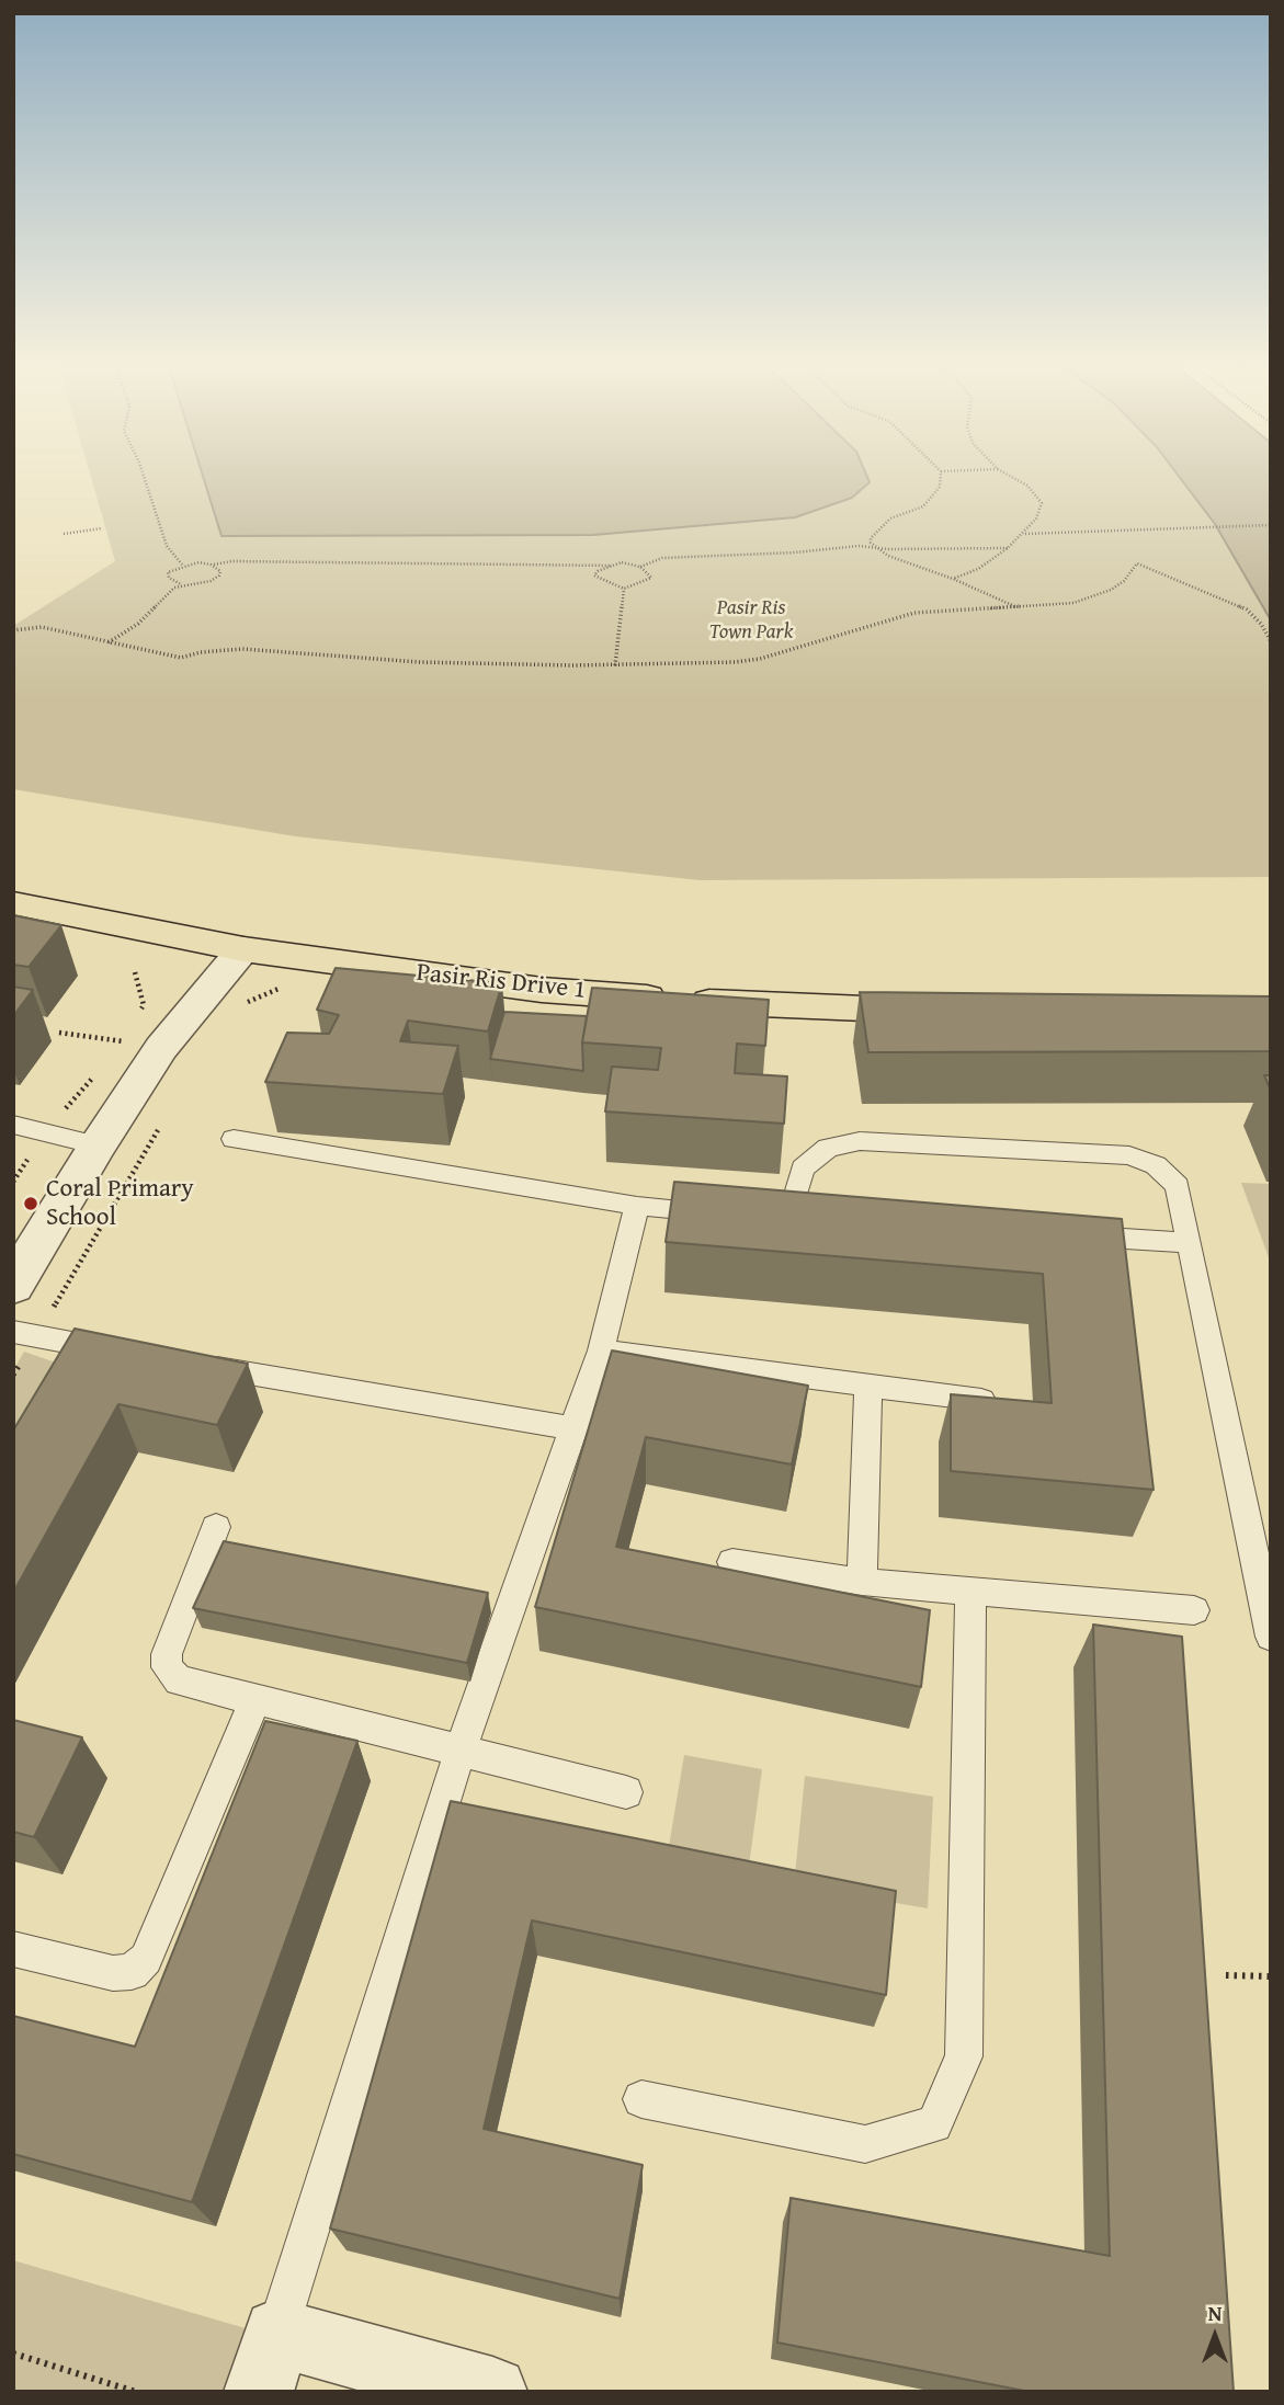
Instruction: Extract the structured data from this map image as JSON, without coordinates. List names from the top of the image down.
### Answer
{
  "streets": {
    "main road": ["Pasir Ris Drive 1"]
  },
  "parks": ["Pasir Ris Town Park"],
  "places": ["Coral Primary School"],
  "north": "top"
}
